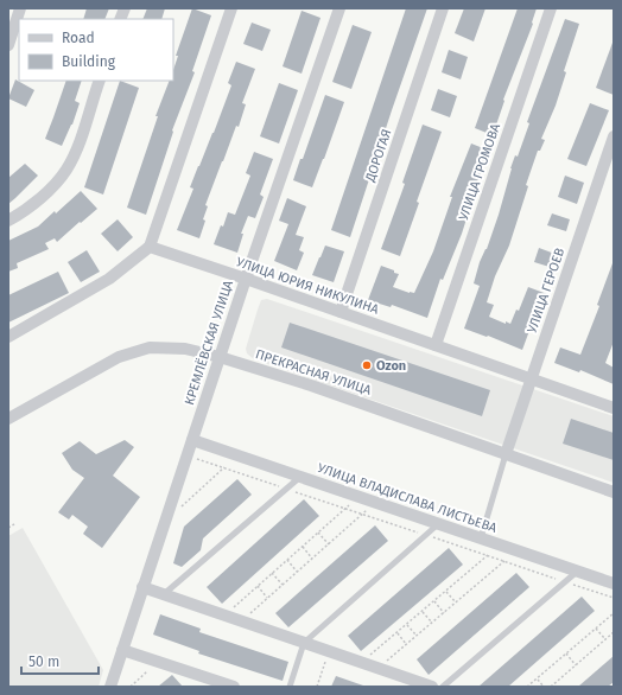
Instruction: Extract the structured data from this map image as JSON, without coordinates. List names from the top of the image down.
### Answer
{
  "streets": {
    "street": [
      "ДОРОГАЯ",
      "УЛИЦА ГРОМОВА",
      "УЛИЦА ЮРИЯ НИКУЛИНА",
      "УЛИЦА ГЕРОЕВ",
      "КРЕМЛЁВСКАЯ УЛИЦА",
      "ПРЕКРАСНАЯ УЛИЦА",
      "УЛИЦА ВЛАДИСЛАВА ЛИСТЬЕВА"
    ]
  },
  "crossings": [
    ["ДОРОГАЯ", "УЛИЦА ЮРИЯ НИКУЛИНА"],
    ["УЛИЦА ГРОМОВА", "УЛИЦА ЮРИЯ НИКУЛИНА"],
    ["УЛИЦА ЮРИЯ НИКУЛИНА", "УЛИЦА ГЕРОЕВ"],
    ["УЛИЦА ЮРИЯ НИКУЛИНА", "КРЕМЛЁВСКАЯ УЛИЦА"],
    ["УЛИЦА ГЕРОЕВ", "ПРЕКРАСНАЯ УЛИЦА"],
    ["КРЕМЛЁВСКАЯ УЛИЦА", "ПРЕКРАСНАЯ УЛИЦА"],
    ["КРЕМЛЁВСКАЯ УЛИЦА", "УЛИЦА ВЛАДИСЛАВА ЛИСТЬЕВА"]
  ],
  "places": ["Ozon"],
  "legend": ["Road", "Building"],
  "scale_bar": "50 m"
}
